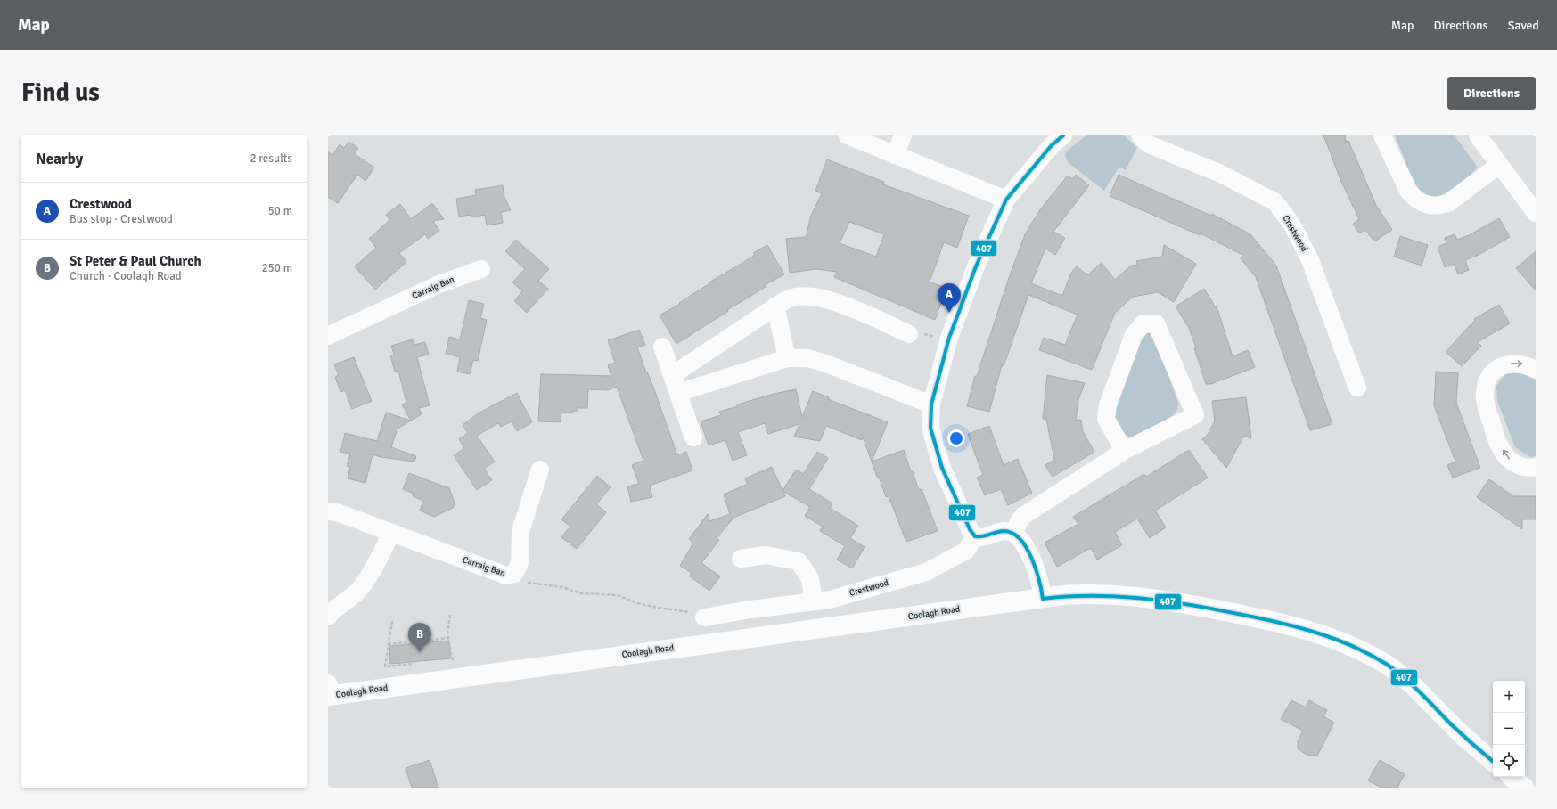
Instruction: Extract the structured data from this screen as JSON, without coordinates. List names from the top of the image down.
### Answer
{
  "streets": {
    "street": ["Crestwood", "Carraig Ban", "Coolagh Road"]
  },
  "lines": ["transit line 407"],
  "page": {
    "header": "Map",
    "nav": ["Map", "Directions", "Saved"],
    "buttons": "Directions",
    "title": "Find us",
    "heading": ["Nearby", "2 results"],
    "list": [
      {
        "mark": "A",
        "name": "Crestwood",
        "note": "Bus stop · Crestwood",
        "value": "50 m"
      },
      {
        "mark": "B",
        "name": "St Peter & Paul Church",
        "note": "Church · Coolagh Road",
        "value": "250 m"
      }
    ],
    "pins": ["A", "B"],
    "map_buttons": ["+", "−"]
  }
}
